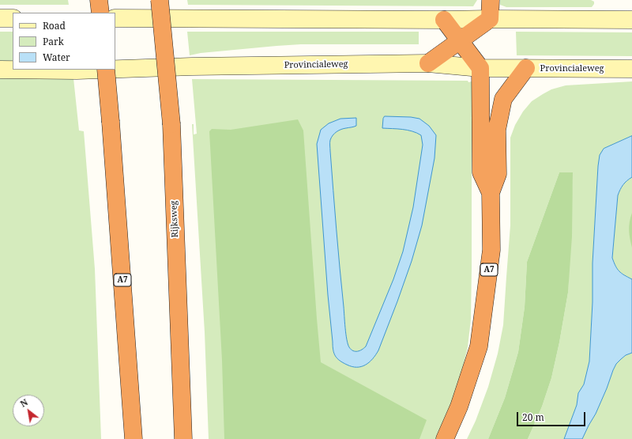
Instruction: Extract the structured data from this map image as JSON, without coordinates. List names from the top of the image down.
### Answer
{
  "streets": {
    "highway": ["Rijksweg", "A7"],
    "main road": ["Provincialeweg"]
  },
  "crossings": [
    ["Provincialeweg", "A7"]
  ],
  "legend": ["Road", "Park", "Water"],
  "scale_bar": "20 m",
  "north": "top left"
}
